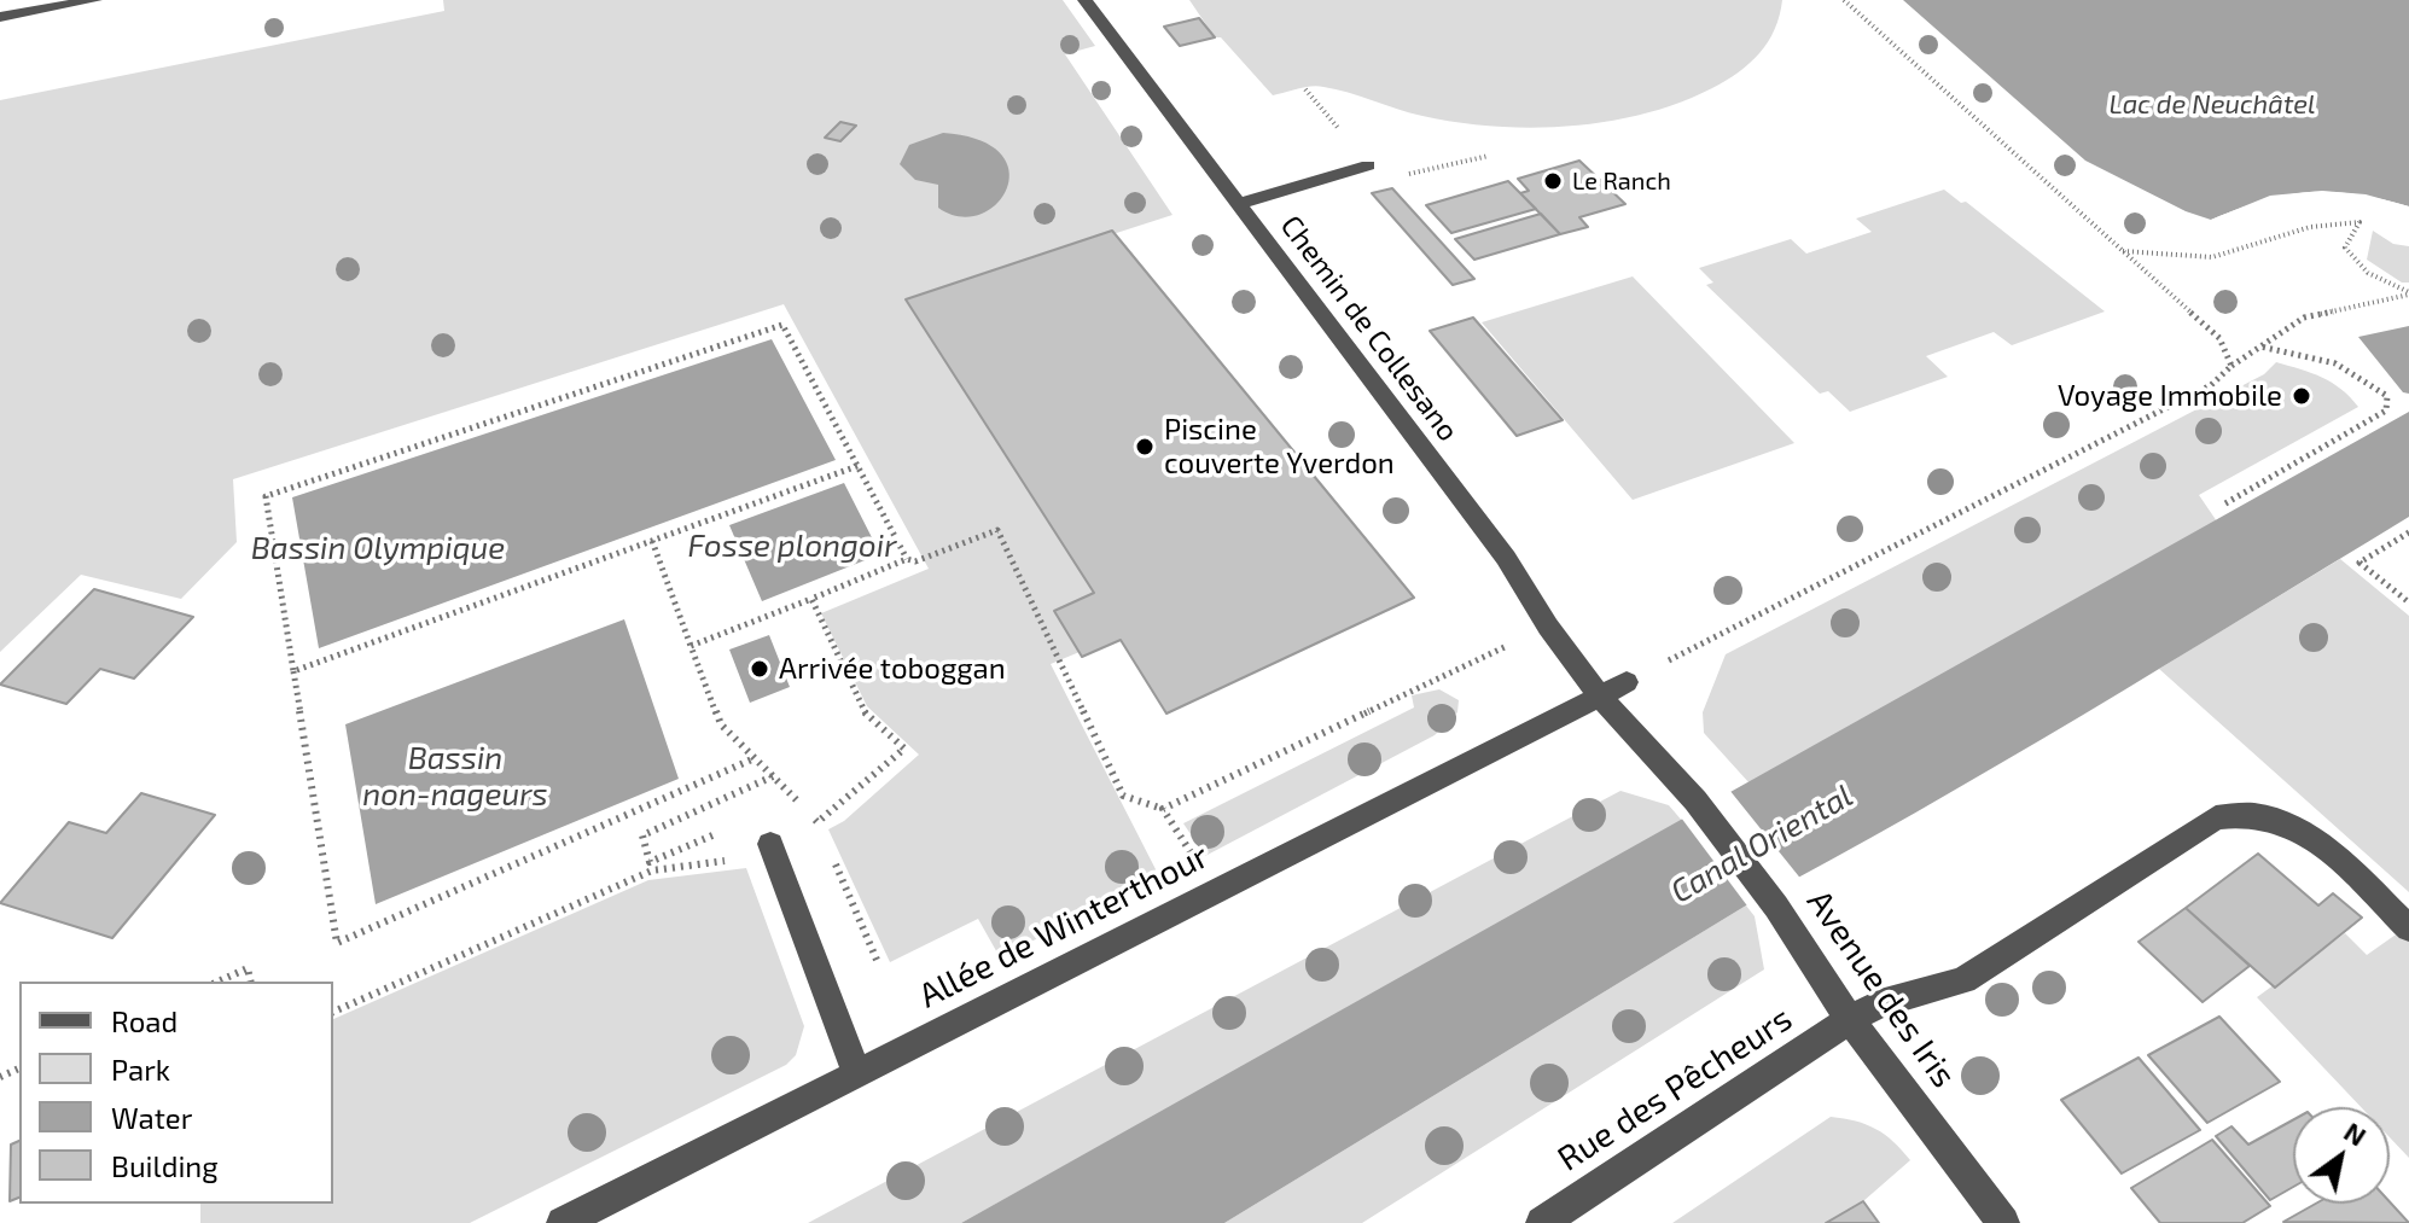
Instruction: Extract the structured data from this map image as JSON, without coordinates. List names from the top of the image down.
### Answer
{
  "streets": {
    "street": [
      "Chemin de Collesano",
      "Allée de Winterthour",
      "Avenue des Iris",
      "Rue des Pêcheurs"
    ]
  },
  "crossings": [
    ["Chemin de Collesano", "Allée de Winterthour"],
    ["Chemin de Collesano", "Avenue des Iris"],
    ["Allée de Winterthour", "Avenue des Iris"],
    ["Avenue des Iris", "Rue des Pêcheurs"]
  ],
  "water": [
    "Lac de Neuchâtel",
    "Fosse plongoir",
    "Bassin Olympique",
    "Bassin non-nageurs",
    "Canal Oriental"
  ],
  "places": [
    "Le Ranch",
    "Voyage Immobile",
    "Piscine couverte Yverdon",
    "Arrivée toboggan"
  ],
  "legend": [
    "Road",
    "Park",
    "Water",
    "Building"
  ],
  "north": "top right"
}
